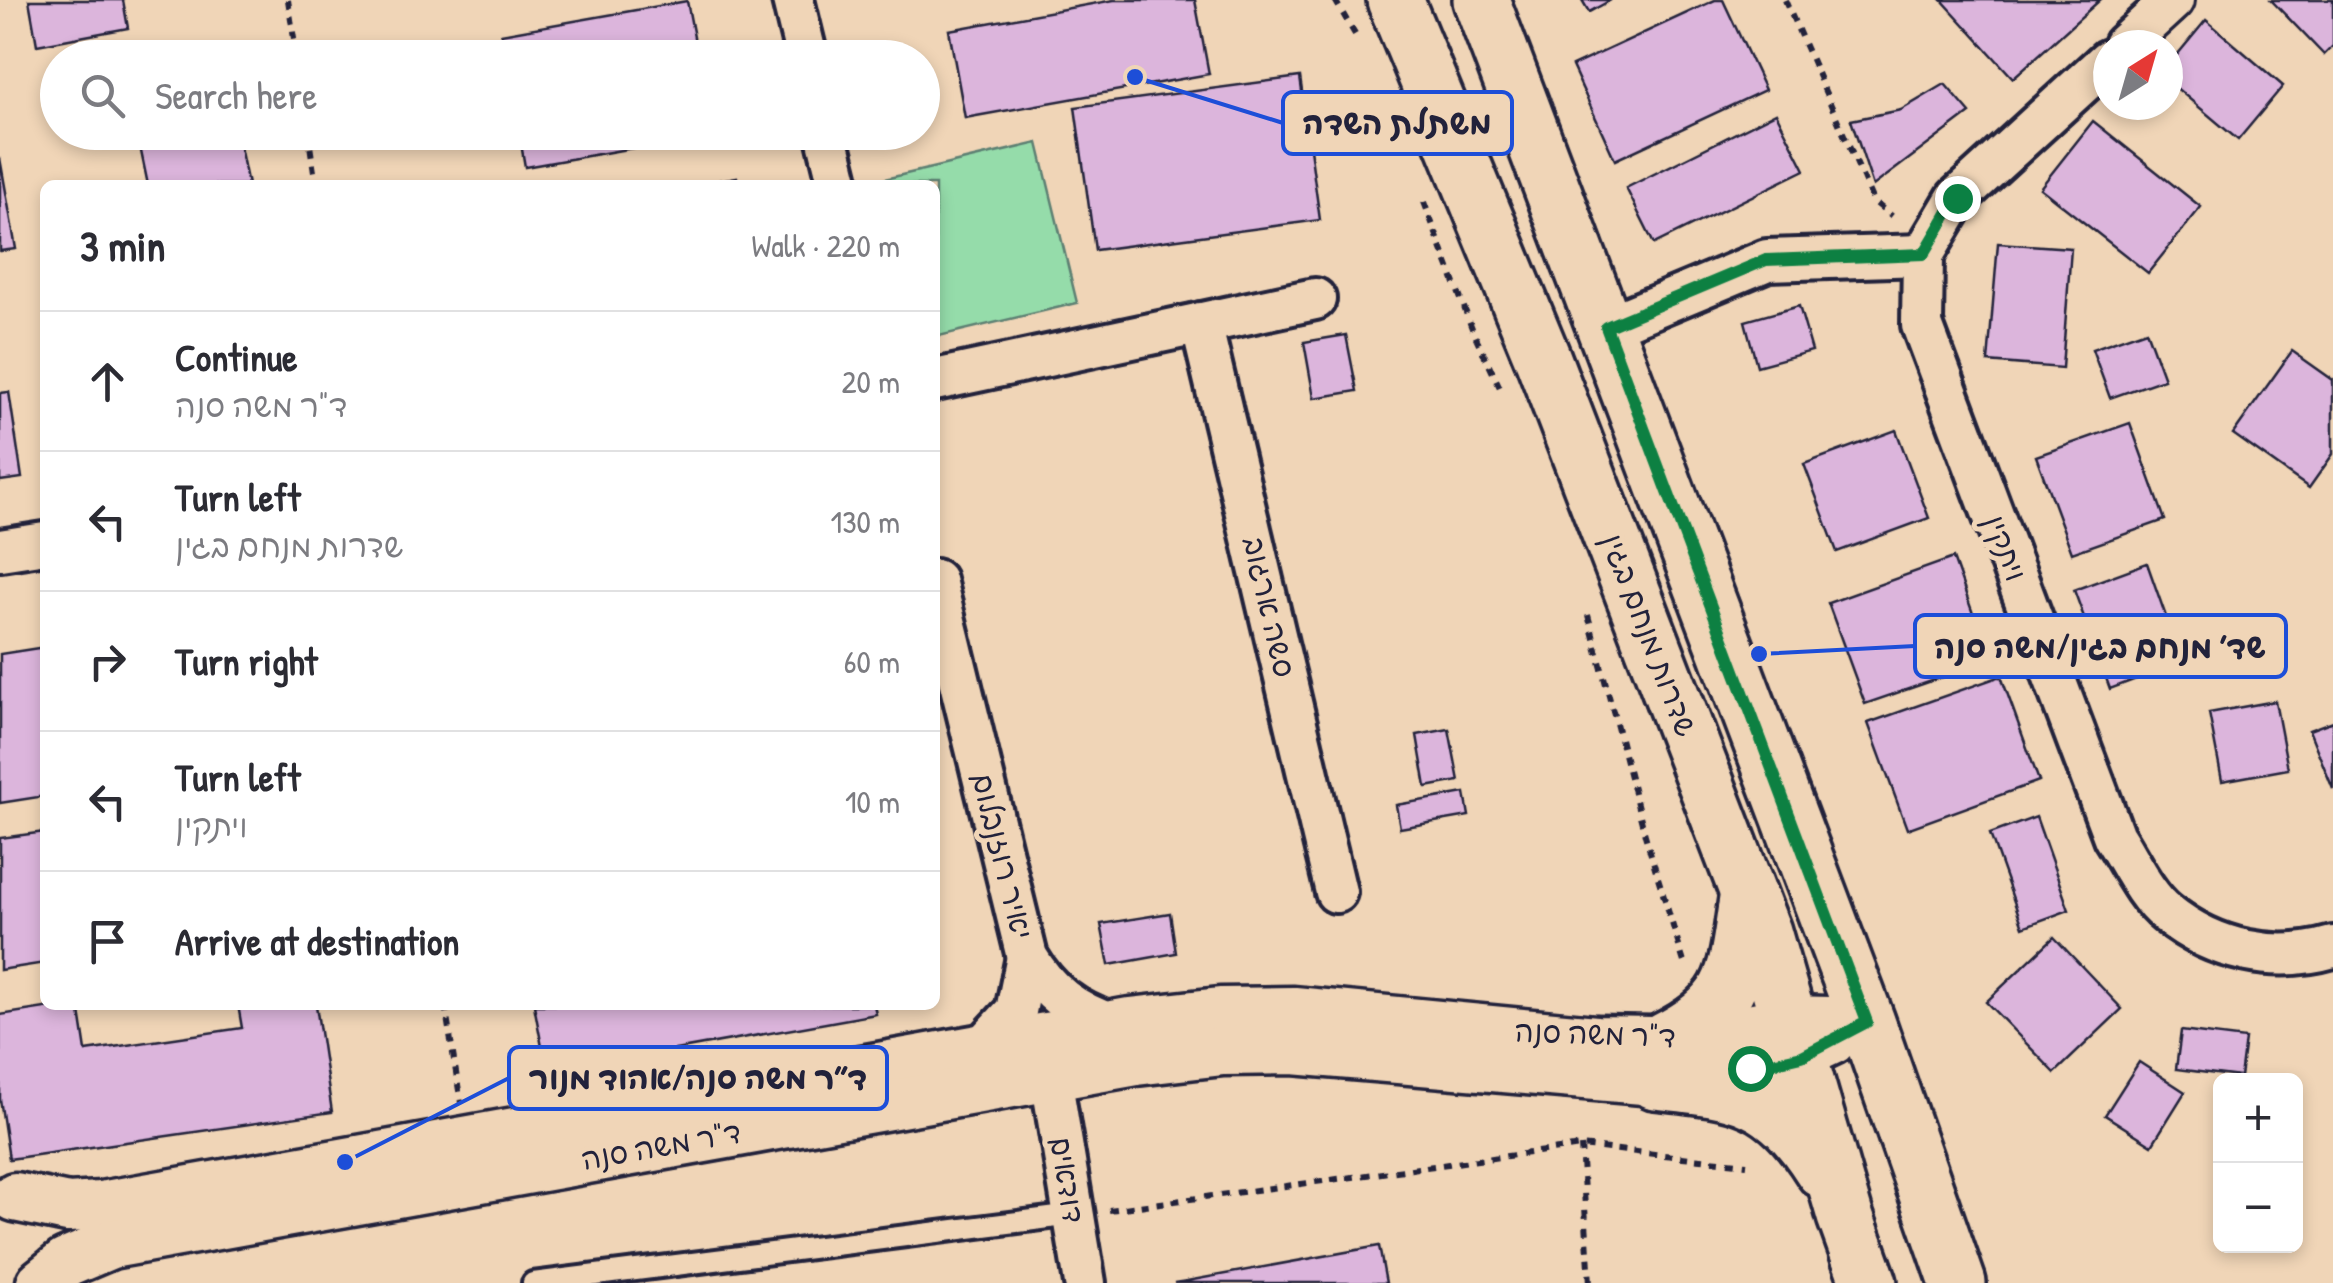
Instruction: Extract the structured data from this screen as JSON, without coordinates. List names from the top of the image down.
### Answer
{
  "streets": {
    "main road": ["שדרות מנחם בגין"],
    "street": [
      "ויתקין",
      "סשה ארגוב",
      "יאיר רוזנבלום",
      "ד\"ר משה סנה",
      "דודאים"
    ]
  },
  "crossings": [
    ["שדרות מנחם בגין", "ד\"ר משה סנה"],
    ["יאיר רוזנבלום", "ד\"ר משה סנה"],
    ["ד\"ר משה סנה", "דודאים"]
  ],
  "places": ["משתלת השדה", "שד׳ מנחם בגין/משה סנה", "ד״ר משה סנה/אהוד מנור"],
  "north": "top right",
  "page": {
    "search": "Search here",
    "heading": ["3 min", "Walk · 220 m"],
    "list": [
      ["Continue", "ד\"ר משה סנה", "20 m"],
      ["Turn left", "שדרות מנחם בגין", "130 m"],
      ["Turn right", "60 m"],
      ["Turn left", "ויתקין", "10 m"],
      "Arrive at destination"
    ],
    "map_buttons": ["+", "−"]
  }
}
